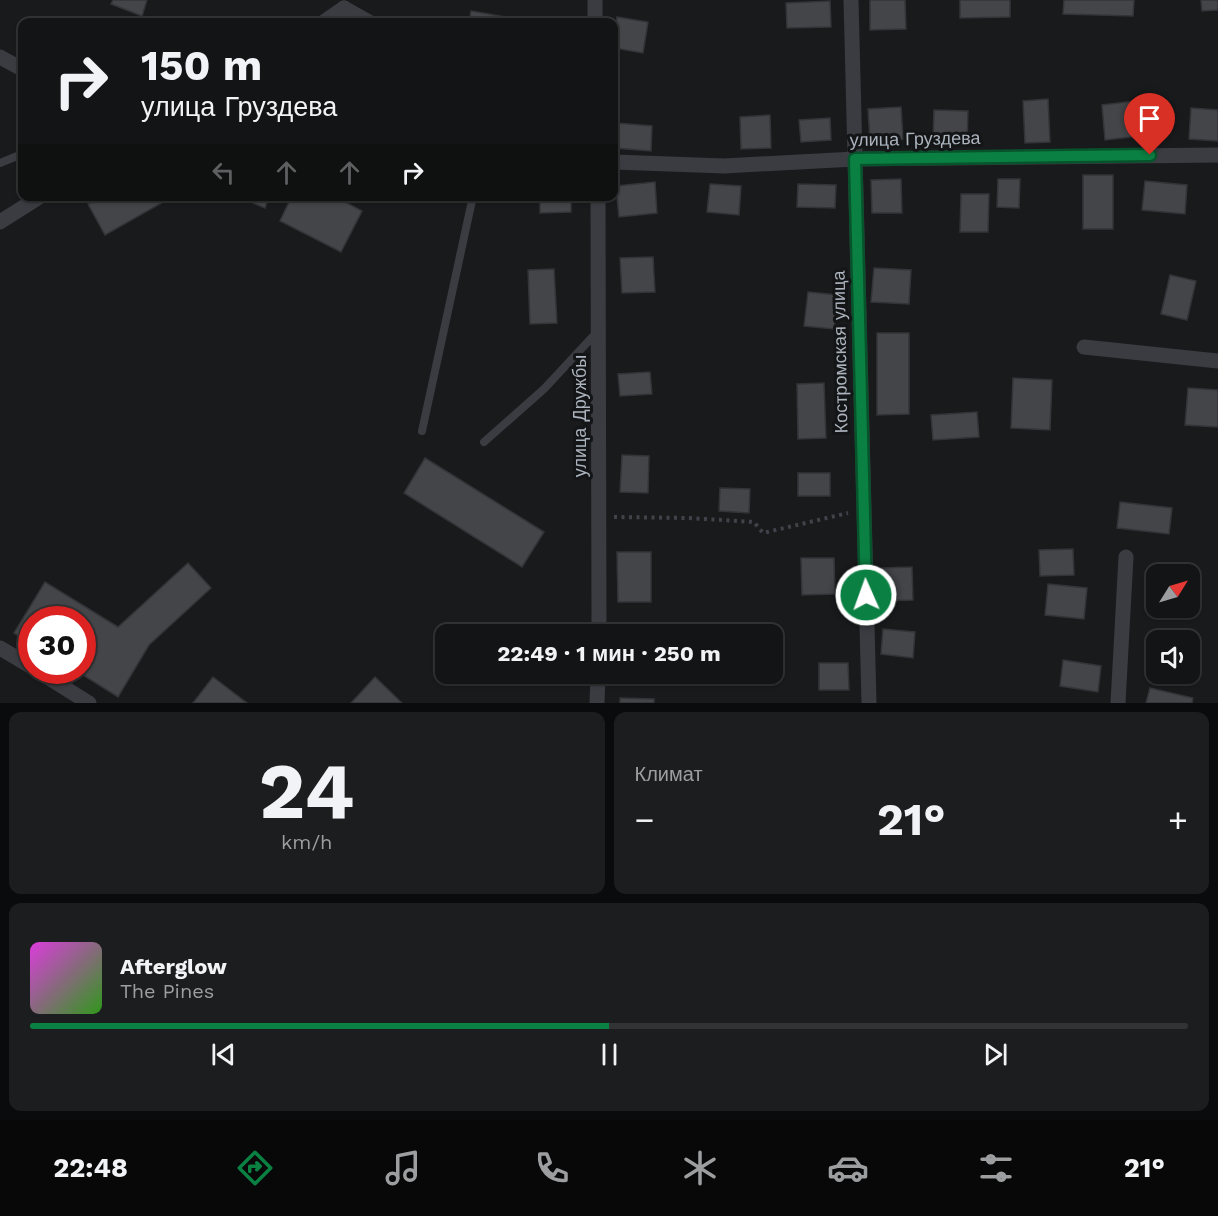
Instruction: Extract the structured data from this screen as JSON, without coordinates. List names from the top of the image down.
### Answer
{
  "streets": {
    "street": ["улица Груздева", "Костромская улица", "улица Дружбы"]
  },
  "crossings": [
    ["улица Груздева", "Костромская улица"]
  ],
  "north": "top right",
  "page": {
    "turn": ["150 m", "улица Груздева"],
    "limit": "30",
    "trip": "22:49 · 1 мин · 250 m",
    "tile": [
      ["24", "km/h"],
      "Климат"
    ],
    "heat": ["−", "21°", "+"],
    "song": ["Afterglow", "The Pines"],
    "tabs": ["22:48", "21°"]
  }
}
